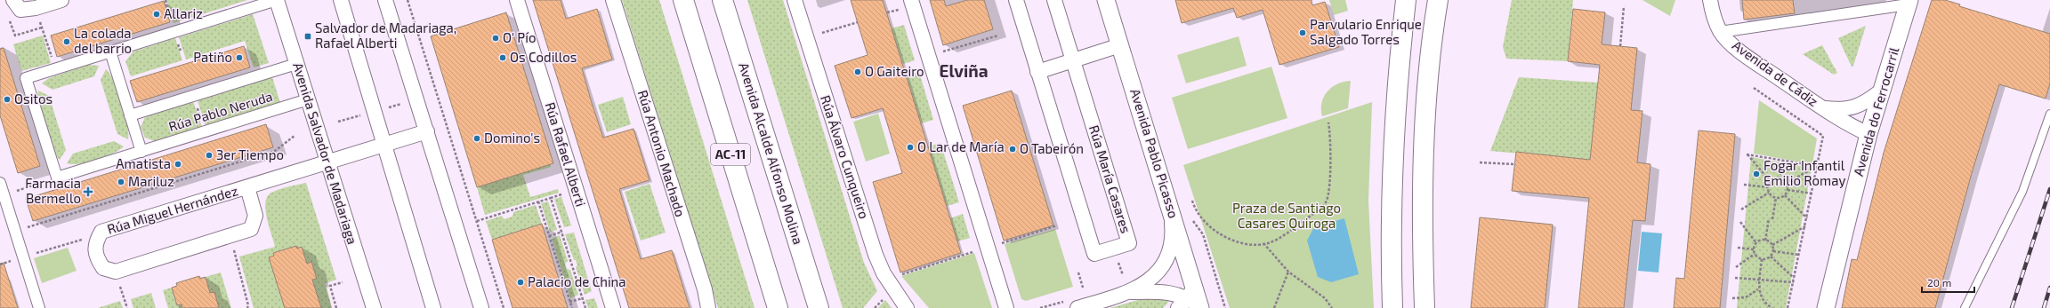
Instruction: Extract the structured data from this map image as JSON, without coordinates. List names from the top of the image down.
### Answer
{
  "streets": {
    "main road": ["Avenida Alcalde Alfonso Molina", "AC-11"],
    "street": [
      "Avenida de Cádiz",
      "Rúa Pablo Neruda",
      "Avenida do Ferrocarril",
      "Avenida Salvador de Madariaga",
      "Rúa Antonio Machado",
      "Avenida Pablo Picasso",
      "Rúa Rafael Alberti",
      "Rúa Álvaro Cunqueiro",
      "Rúa María Casares",
      "Rúa Miguel Hernández"
    ]
  },
  "crossings": [
    ["Avenida de Cádiz", "Avenida do Ferrocarril"],
    ["Rúa Pablo Neruda", "Avenida Salvador de Madariaga"],
    ["Avenida Salvador de Madariaga", "Rúa Miguel Hernández"]
  ],
  "districts": ["Elviña"],
  "parks": ["Praza de Santiago Casares Quiroga"],
  "places": {
    "other": [
      "Allariz",
      "Parvulario Enrique Salgado Torres",
      "O' Pío",
      "La colada del barrio",
      "Patiño",
      "Os Codillos",
      "O Gaiteiro",
      "Ositos",
      "Domino's",
      "O Lar de María",
      "O Tabeirón",
      "3er Tiempo",
      "Amatista",
      "Fogar Infantil Emilio Romay",
      "Mariluz",
      "Palacio de China"
    ],
    "transit": ["Salvador de Madariaga, Rafael Alberti"],
    "health": ["Farmacia Bermello"]
  },
  "scale_bar": "20 m"
}
